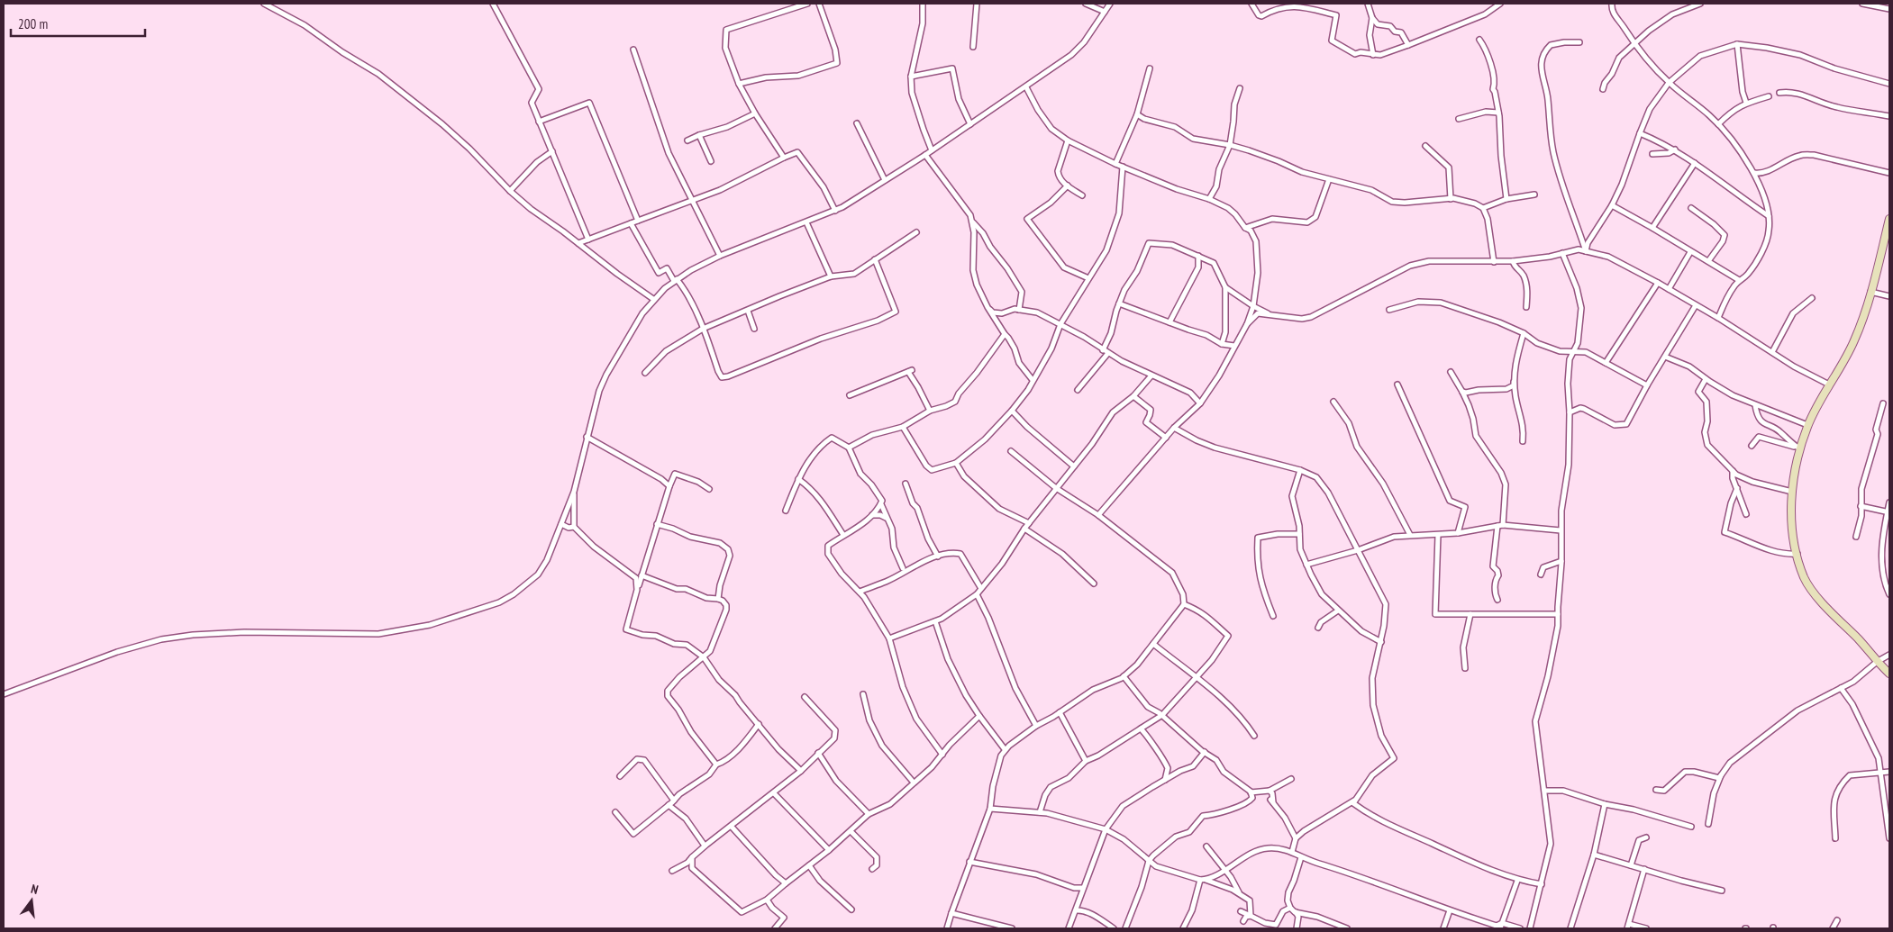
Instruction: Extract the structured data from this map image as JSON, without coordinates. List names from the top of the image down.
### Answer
{
  "scale_bar": "200 m",
  "north": "top"
}
